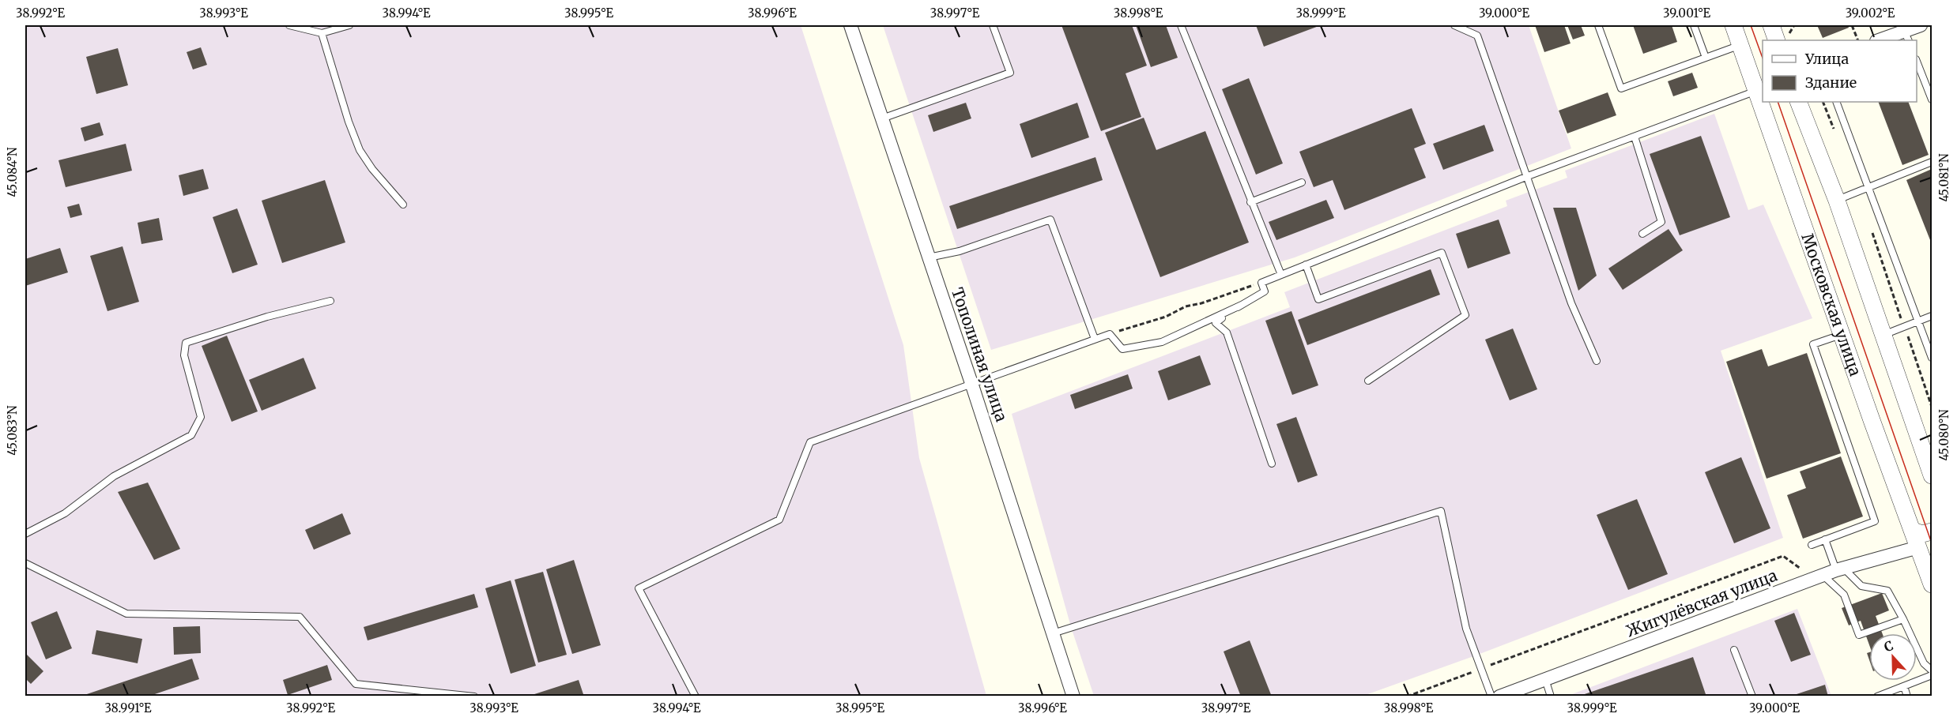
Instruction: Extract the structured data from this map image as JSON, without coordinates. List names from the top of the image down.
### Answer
{
  "streets": {
    "street": ["Московская улица", "Тополиная улица", "Жигулёвская улица"]
  },
  "crossings": [
    ["Московская улица", "Жигулёвская улица"]
  ],
  "legend": ["Улица", "Здание"],
  "north": "top",
  "coordinates": [
    "38.992°E",
    "38.993°E",
    "38.994°E",
    "38.995°E",
    "38.996°E",
    "38.997°E",
    "38.998°E",
    "38.999°E",
    "39.000°E",
    "39.001°E",
    "39.002°E",
    "45.084°N",
    "45.081°N",
    "45.083°N",
    "45.080°N",
    "38.991°E"
  ]
}
